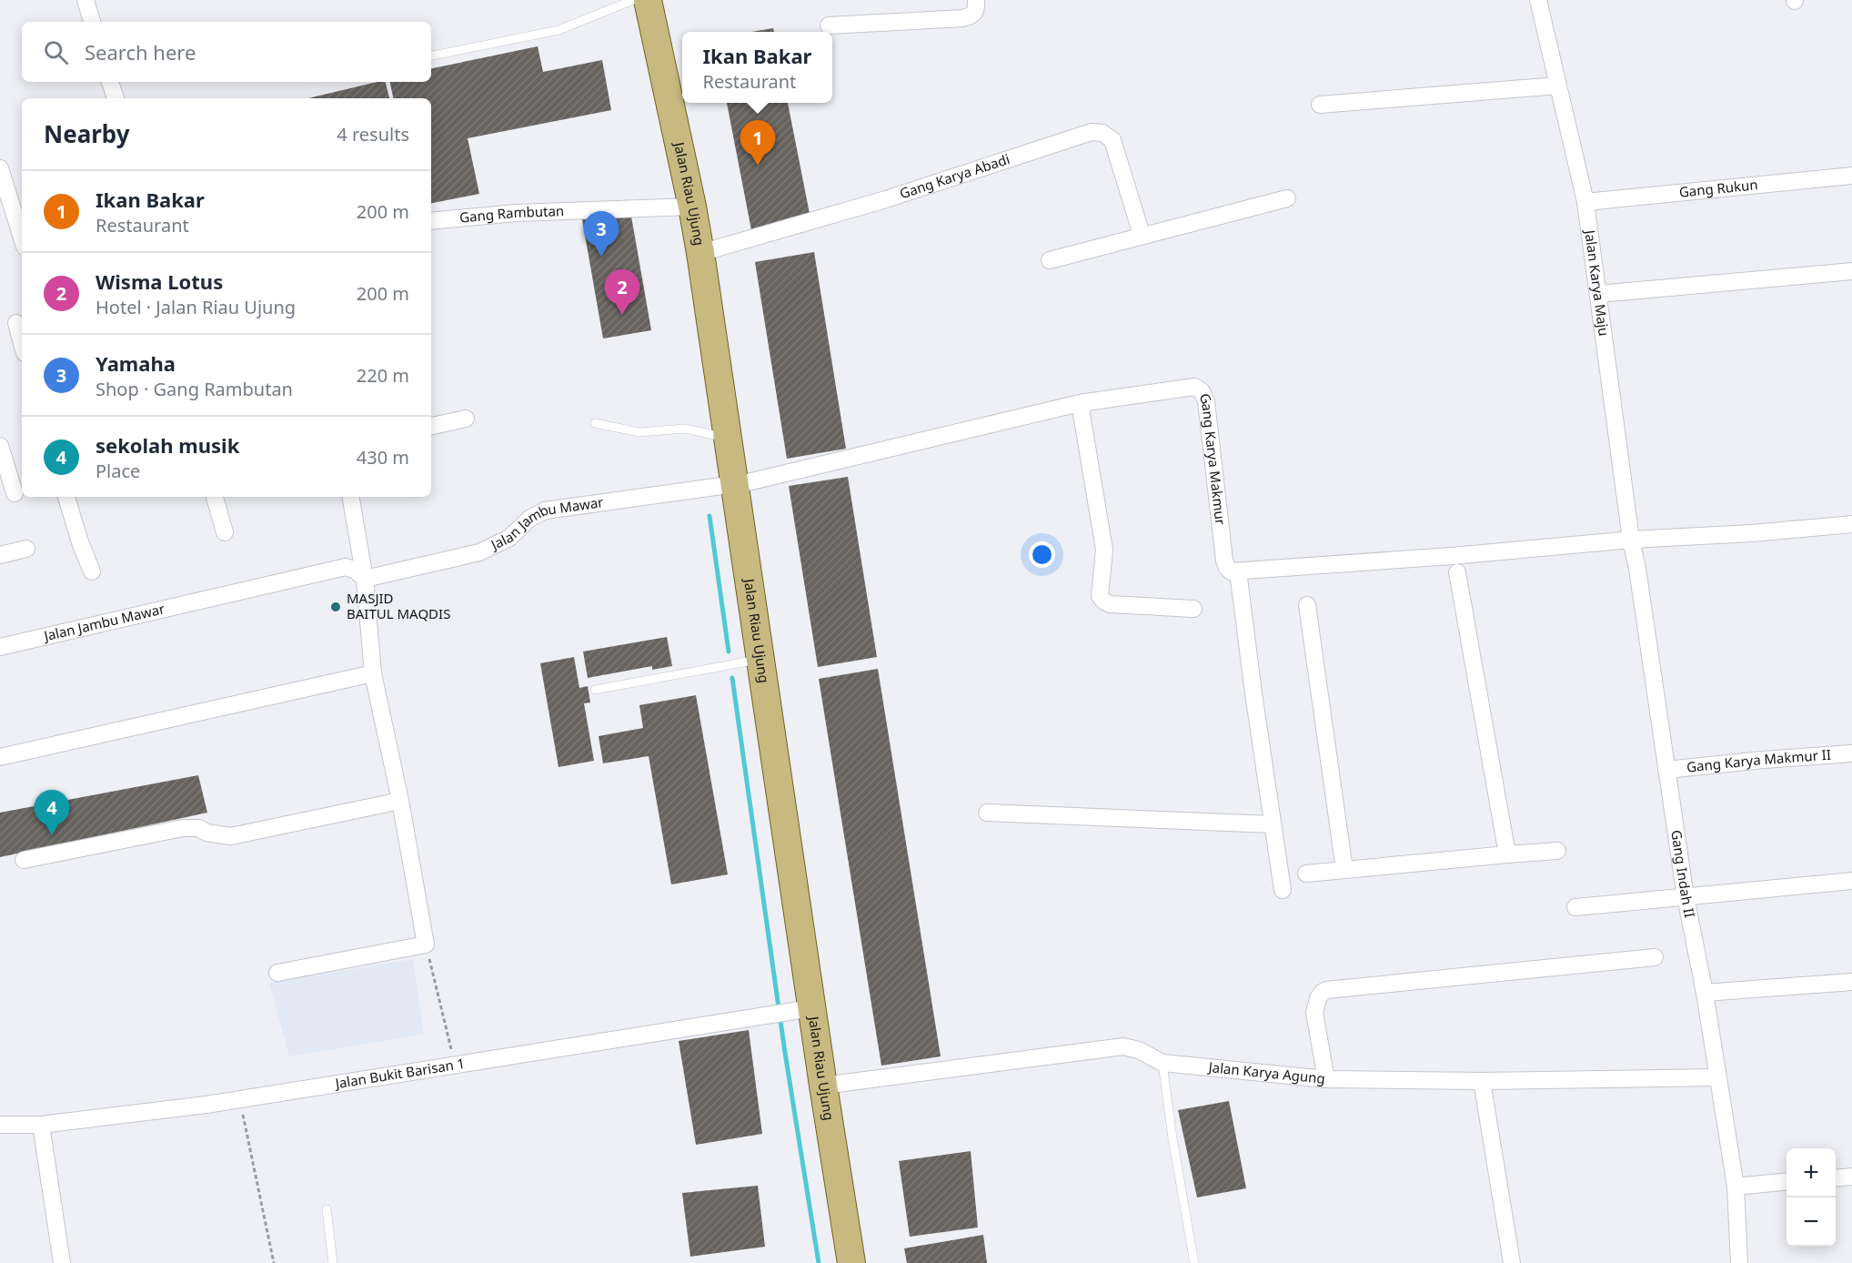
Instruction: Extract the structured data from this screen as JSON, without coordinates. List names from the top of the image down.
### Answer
{
  "streets": {
    "main road": ["Jalan Riau Ujung"],
    "street": [
      "Gang Karya Abadi",
      "Gang Rukun",
      "Gang Rambutan",
      "Jalan Karya Maju",
      "Gang Karya Makmur",
      "Jalan Jambu Mawar",
      "Gang Karya Makmur II",
      "Gang Indah II",
      "Jalan Karya Agung",
      "Jalan Bukit Barisan 1"
    ]
  },
  "crossings": [
    ["Gang Karya Abadi", "Jalan Riau Ujung"],
    ["Gang Rukun", "Jalan Karya Maju"],
    ["Jalan Riau Ujung", "Gang Rambutan"],
    ["Jalan Riau Ujung", "Gang Karya Makmur"],
    ["Jalan Riau Ujung", "Jalan Jambu Mawar"],
    ["Jalan Riau Ujung", "Jalan Karya Agung"],
    ["Jalan Riau Ujung", "Jalan Bukit Barisan 1"],
    ["Jalan Karya Maju", "Gang Indah II"],
    ["Gang Karya Makmur", "Jalan Jambu Mawar"],
    ["Gang Karya Makmur II", "Gang Indah II"],
    ["Gang Indah II", "Jalan Karya Agung"]
  ],
  "places": ["MASJID BAITUL MAQDIS"],
  "page": {
    "search": "Search here",
    "popup": ["Ikan Bakar", "Restaurant"],
    "heading": ["Nearby", "4 results"],
    "pins": [
      "1",
      "3",
      "2",
      "4"
    ],
    "list": [
      {
        "mark": "1",
        "name": "Ikan Bakar",
        "note": "Restaurant",
        "value": "200 m"
      },
      {
        "mark": "2",
        "name": "Wisma Lotus",
        "note": "Hotel · Jalan Riau Ujung",
        "value": "200 m"
      },
      {
        "mark": "3",
        "name": "Yamaha",
        "note": "Shop · Gang Rambutan",
        "value": "220 m"
      },
      {
        "mark": "4",
        "name": "sekolah musik",
        "note": "Place",
        "value": "430 m"
      }
    ],
    "map_buttons": ["+", "−"]
  }
}
